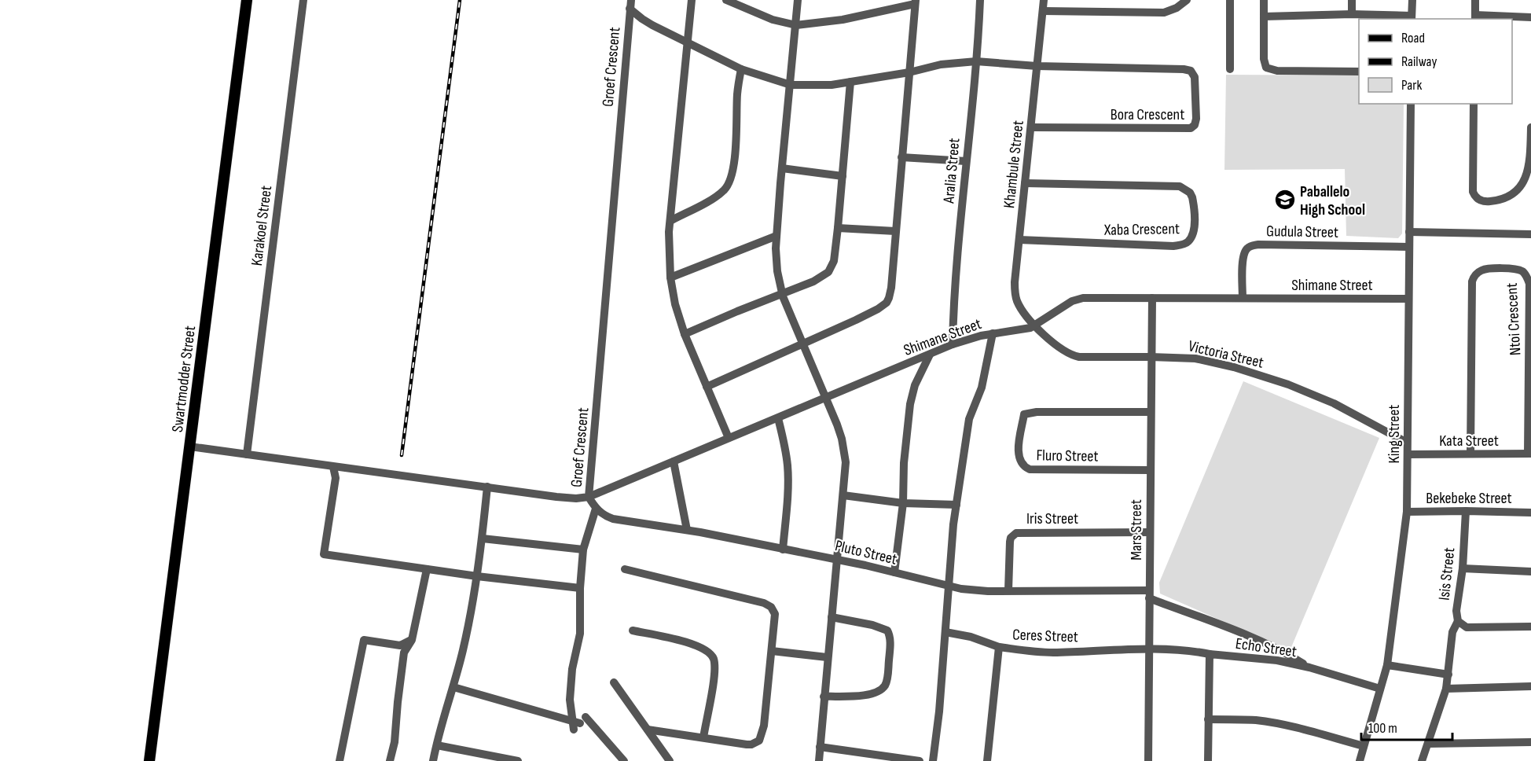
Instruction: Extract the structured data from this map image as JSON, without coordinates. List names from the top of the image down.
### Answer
{
  "streets": {
    "main road": ["Swartmodder Street"],
    "street": [
      "Groef Crescent",
      "Bora Crescent",
      "Khambule Street",
      "Aralia Street",
      "Karakoel Street",
      "Xaba Crescent",
      "Gudula Street",
      "Shimane Street",
      "Ntoi Crescent",
      "Victoria Street",
      "King Street",
      "Kata Street",
      "Fluro Street",
      "Bekebeke Street",
      "Iris Street",
      "Mars Street",
      "Pluto Street",
      "Isis Street",
      "Ceres Street",
      "Echo Street"
    ]
  },
  "crossings": [
    ["Groef Crescent", "Karakoel Street"],
    ["Groef Crescent", "Shimane Street"],
    ["Groef Crescent", "Swartmodder Street"],
    ["Bora Crescent", "Khambule Street"],
    ["Khambule Street", "Xaba Crescent"],
    ["Khambule Street", "Shimane Street"],
    ["Khambule Street", "Victoria Street"],
    ["Aralia Street", "Shimane Street"],
    ["Gudula Street", "Shimane Street"],
    ["Gudula Street", "King Street"],
    ["Shimane Street", "Victoria Street"],
    ["Shimane Street", "King Street"],
    ["Shimane Street", "Mars Street"],
    ["Ntoi Crescent", "Kata Street"],
    ["Victoria Street", "King Street"],
    ["Victoria Street", "Mars Street"],
    ["King Street", "Kata Street"],
    ["King Street", "Bekebeke Street"],
    ["King Street", "Echo Street"],
    ["Fluro Street", "Mars Street"],
    ["Bekebeke Street", "Isis Street"],
    ["Iris Street", "Mars Street"],
    ["Iris Street", "Pluto Street"],
    ["Mars Street", "Pluto Street"],
    ["Mars Street", "Ceres Street"],
    ["Ceres Street", "Echo Street"]
  ],
  "places": {
    "school or university": ["Paballelo High School"]
  },
  "legend": ["Road", "Railway", "Park"],
  "scale_bar": "100 m"
}
